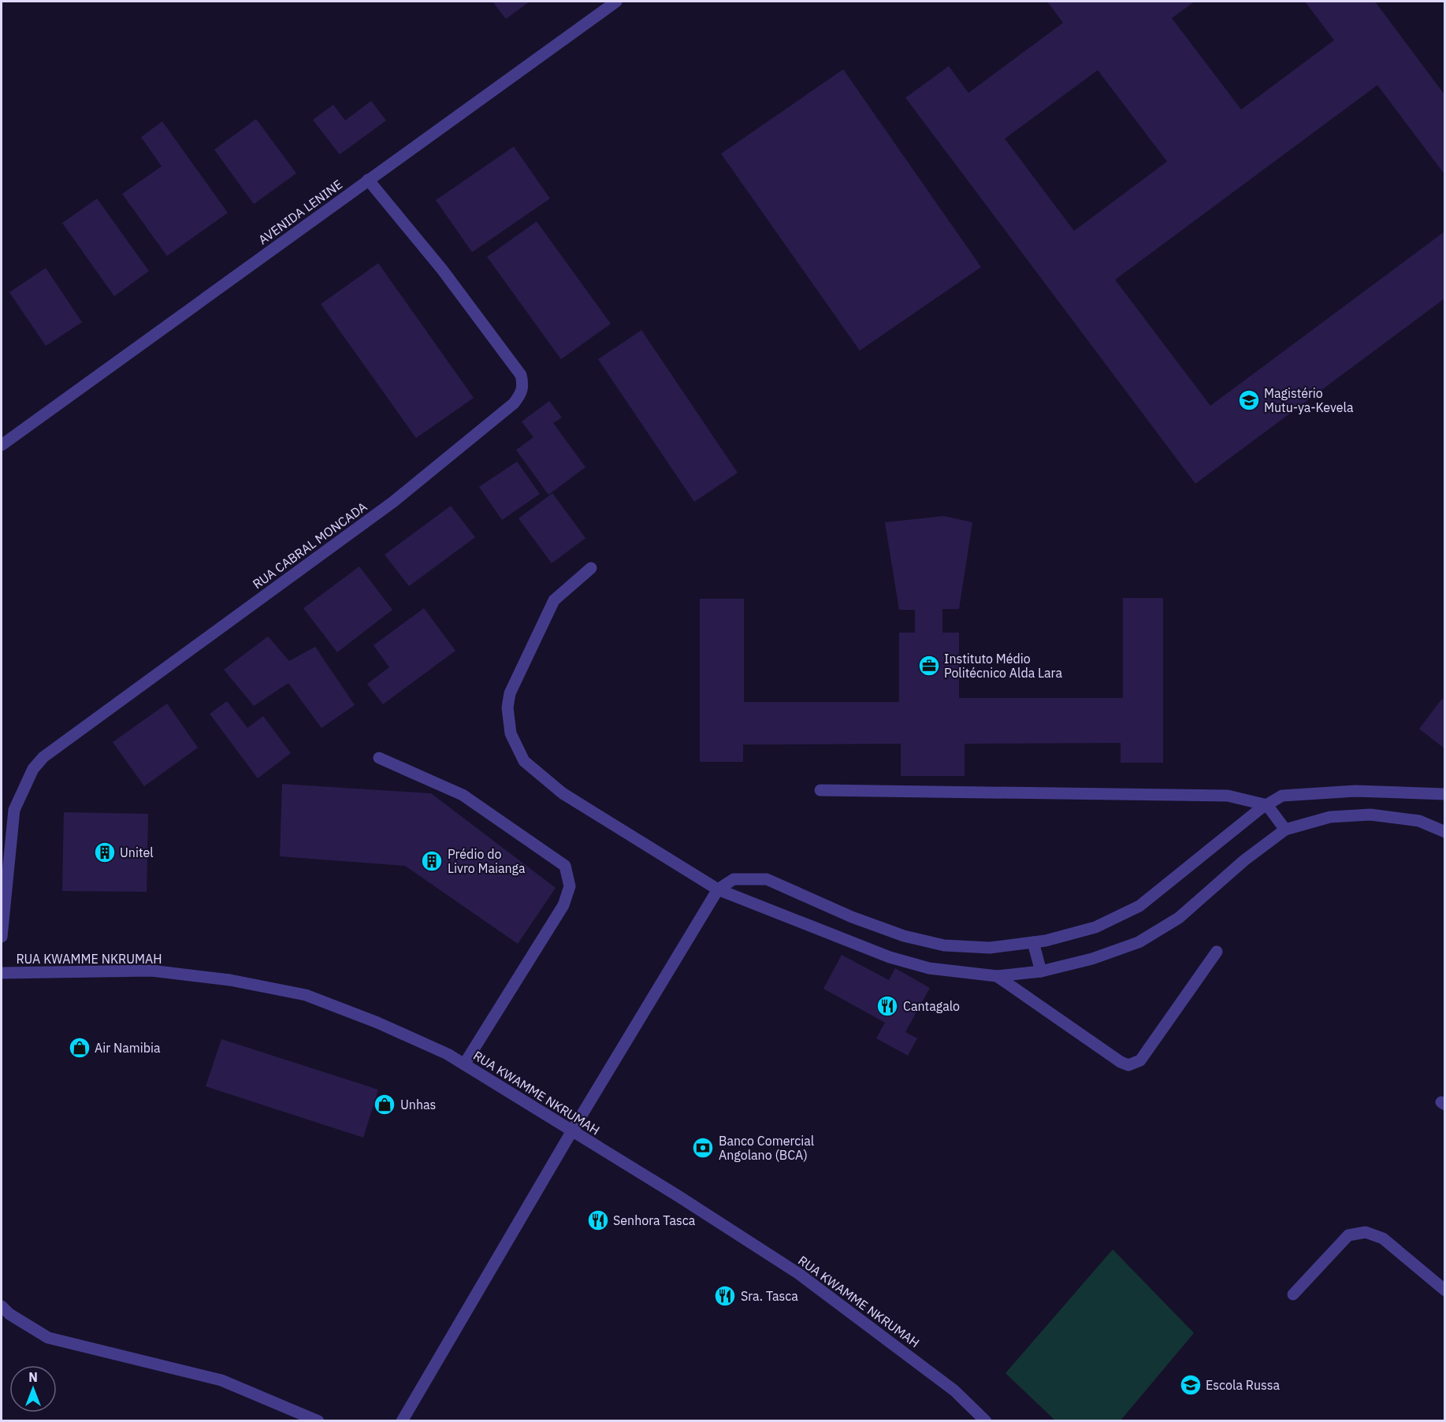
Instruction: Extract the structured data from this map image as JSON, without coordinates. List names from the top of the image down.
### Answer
{
  "streets": {
    "street": ["AVENIDA LENINE", "RUA CABRAL MONCADA", "RUA KWAMME NKRUMAH"]
  },
  "crossings": [
    ["AVENIDA LENINE", "RUA CABRAL MONCADA"]
  ],
  "places": {
    "school or university": ["Magistério Mutu-ya-Kevela", "Escola Russa"],
    "office": ["Instituto Médio Politécnico Alda Lara"],
    "building": ["Unitel", "Prédio do Livro Maianga"],
    "restaurant": ["Cantagalo", "Senhora Tasca", "Sra. Tasca"],
    "shop": ["Air Namibia", "Unhas"],
    "bank": ["Banco Comercial Angolano (BCA)"]
  },
  "north": "top"
}
